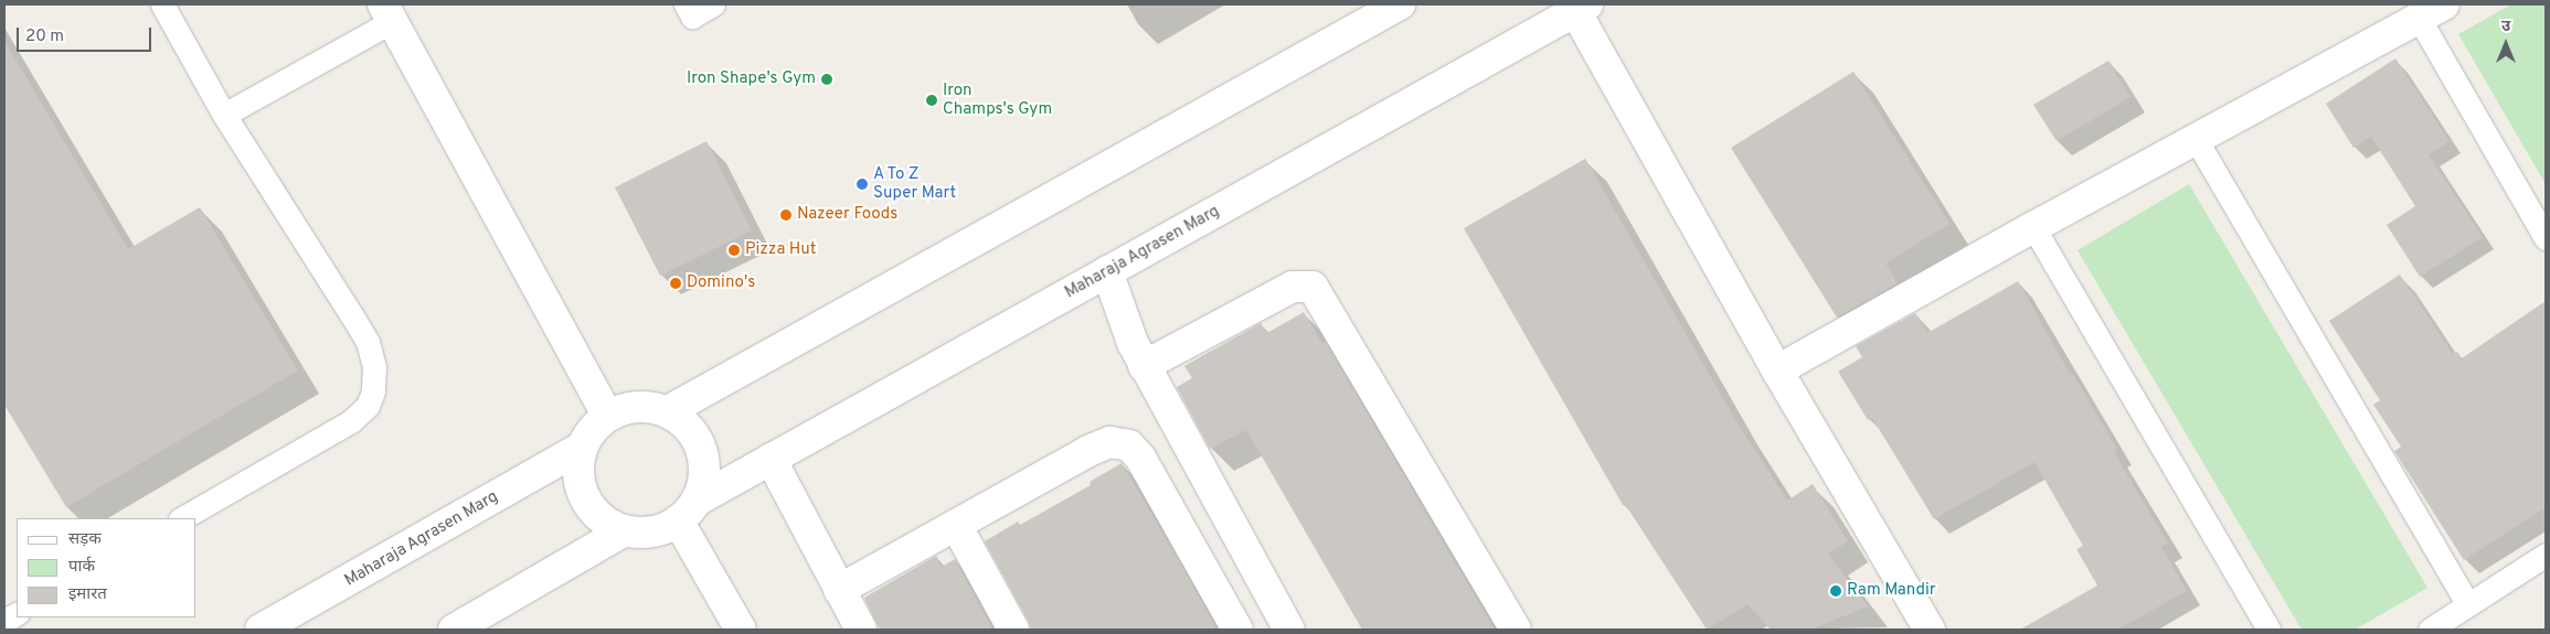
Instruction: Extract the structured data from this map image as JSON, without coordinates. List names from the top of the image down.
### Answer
{
  "streets": {
    "street": ["Maharaja Agrasen Marg"]
  },
  "places": [
    "Iron Shape's Gym",
    "Iron Champs's Gym",
    "A To Z Super Mart",
    "Nazeer Foods",
    "Pizza Hut",
    "Domino's",
    "Ram Mandir"
  ],
  "legend": ["सड़क", "पार्क", "इमारत"],
  "scale_bar": "20 m",
  "north": "top"
}
